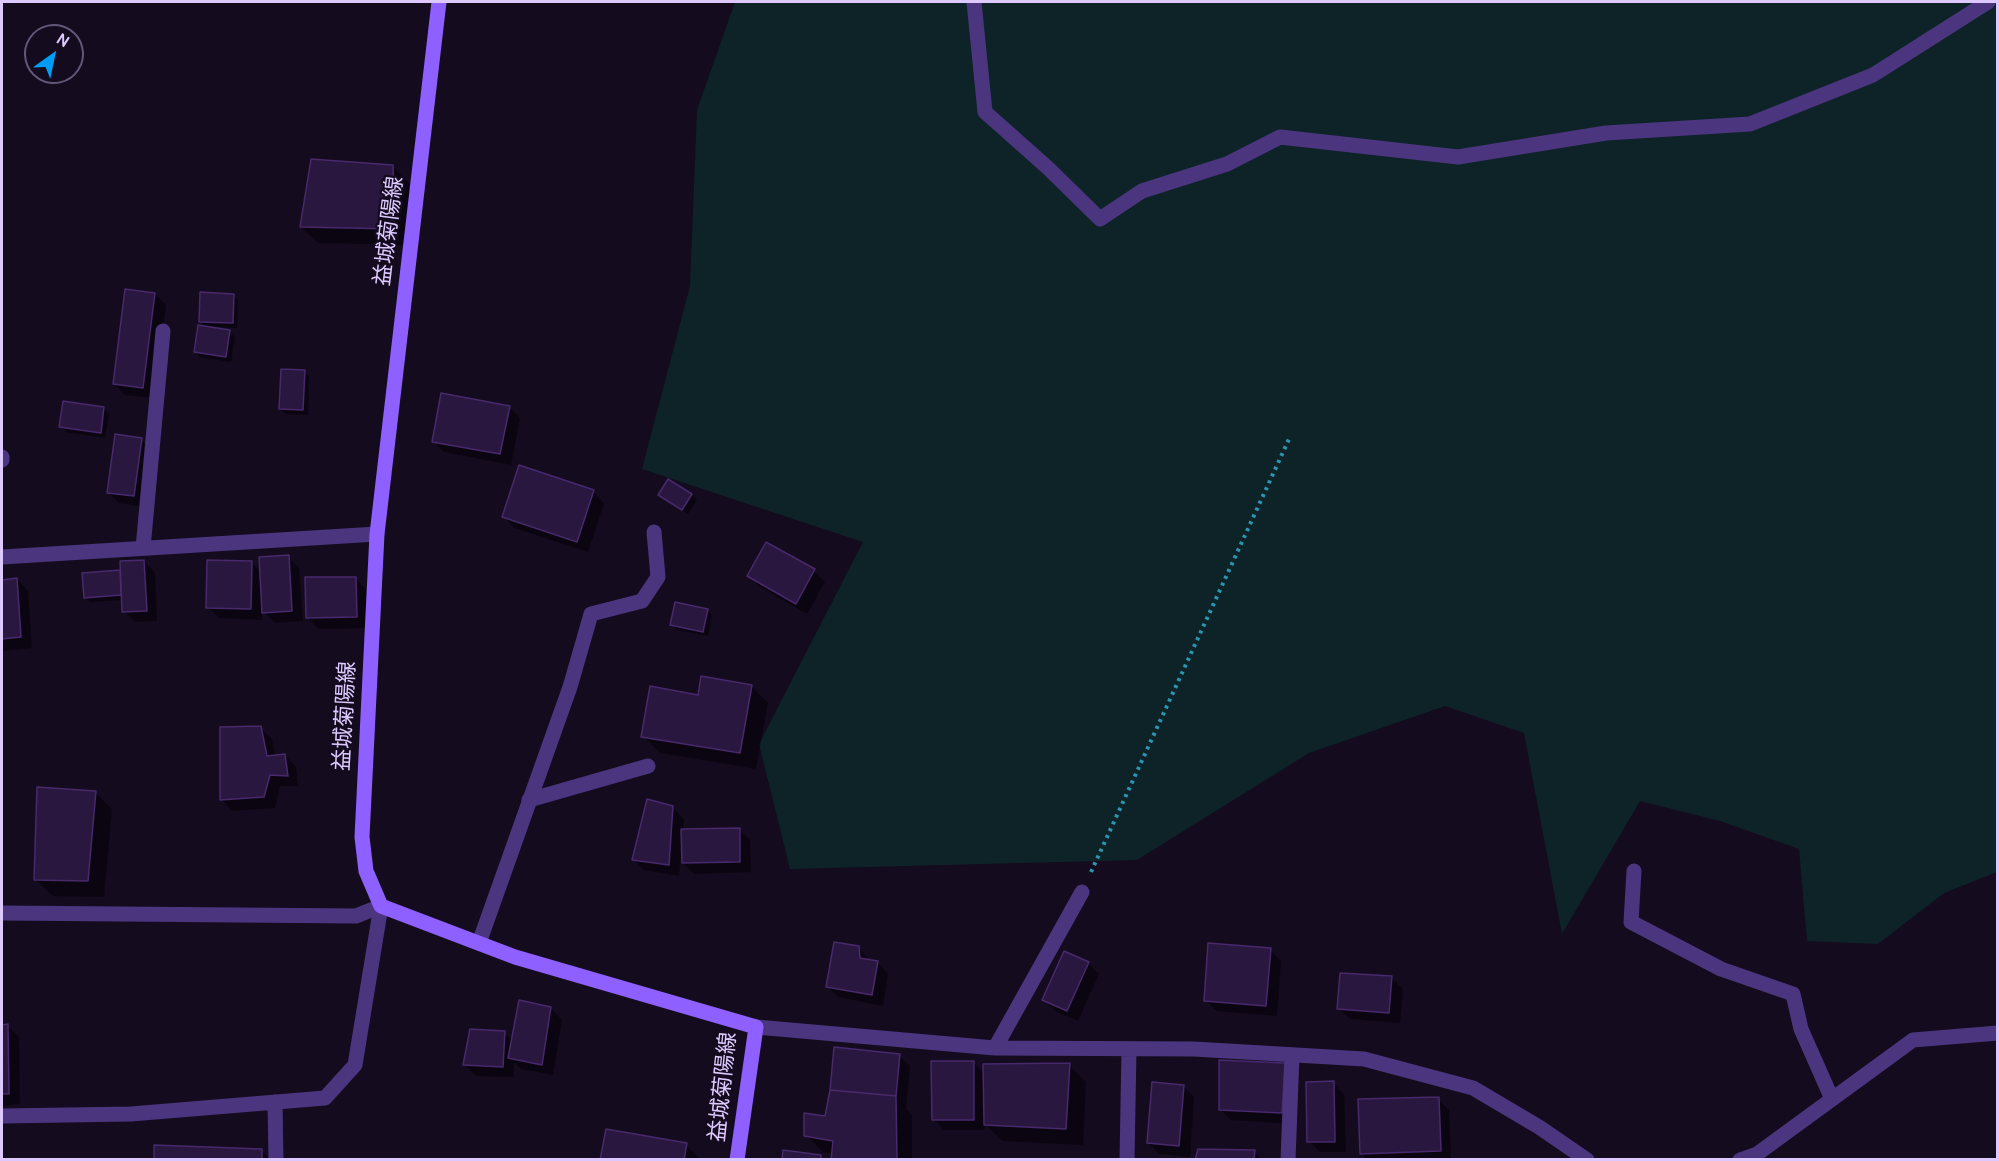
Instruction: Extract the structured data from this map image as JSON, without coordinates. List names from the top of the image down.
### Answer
{
  "streets": {
    "main road": ["益城菊陽線"]
  },
  "north": "top right"
}
